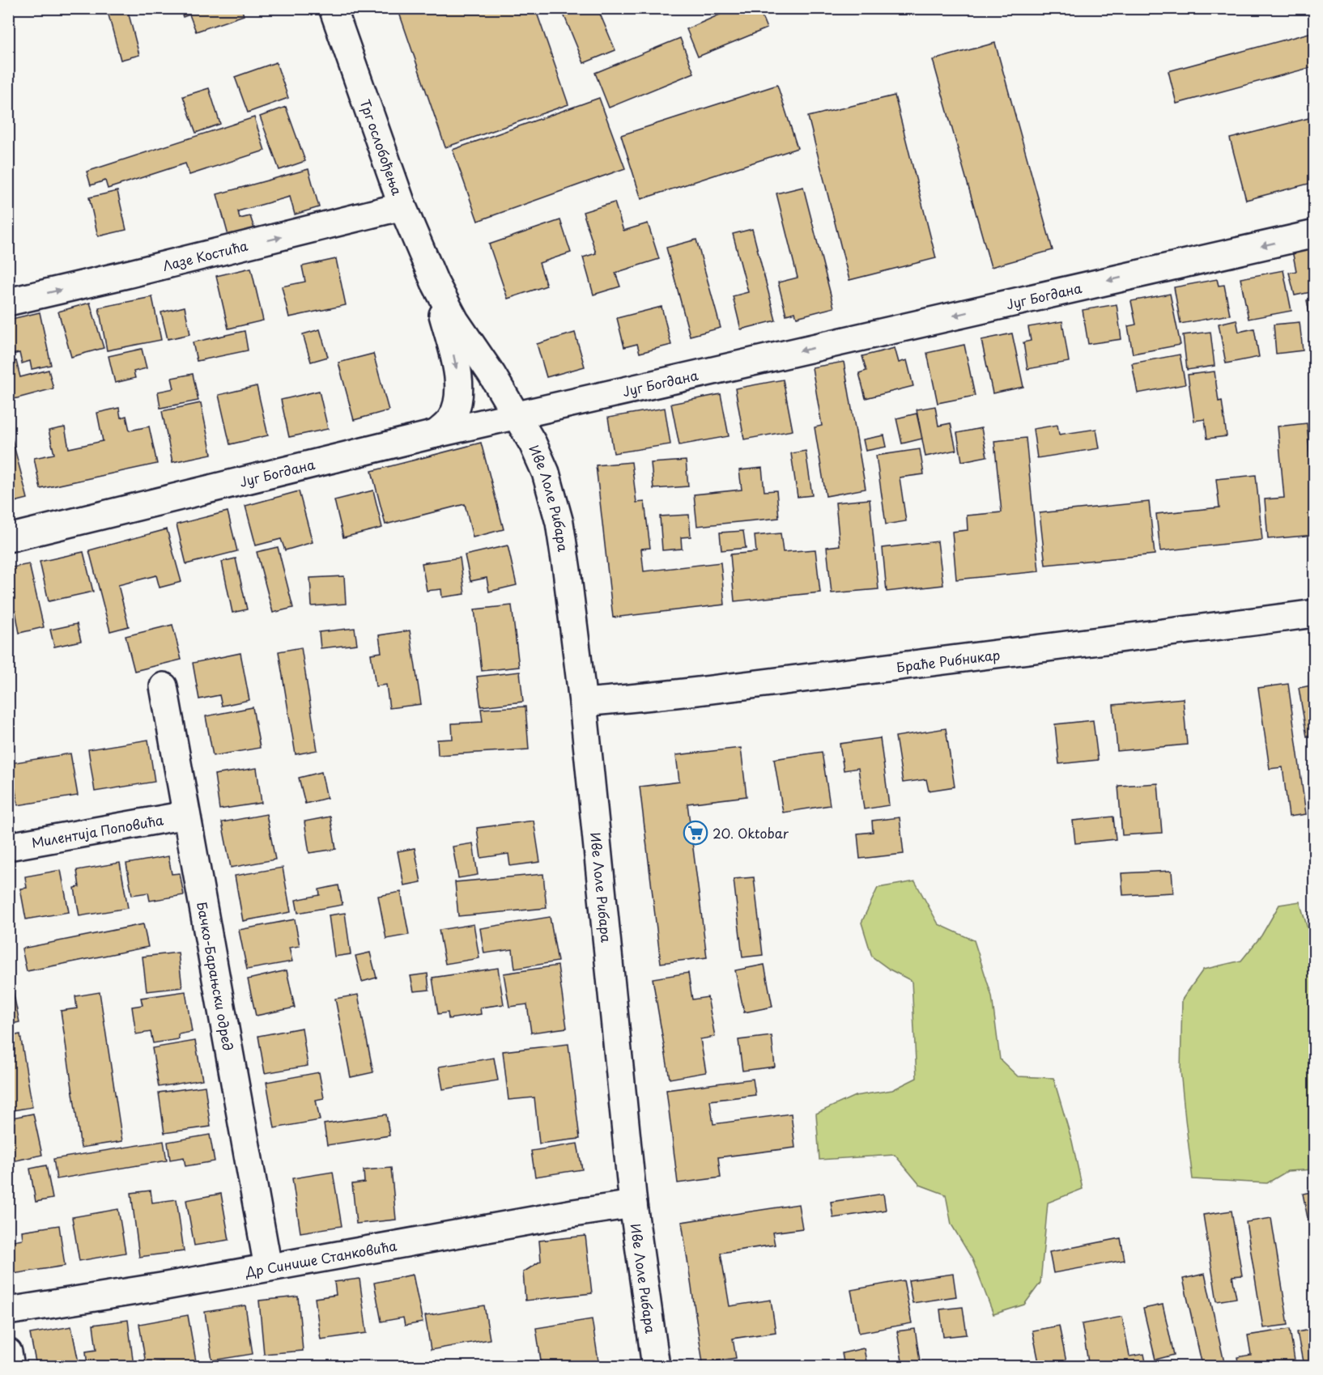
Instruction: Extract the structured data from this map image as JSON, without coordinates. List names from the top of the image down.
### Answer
{
  "streets": {
    "street": [
      "Трг ослобођења",
      "Лазе Костића",
      "Југ Богдана",
      "Иве Лоле Рибара",
      "Браће Рибникар",
      "Милентија Поповића",
      "Бачко-Барањски одред",
      "Др Синише Станковића"
    ]
  },
  "crossings": [
    ["Трг ослобођења", "Лазе Костића"],
    ["Трг ослобођења", "Југ Богдана"],
    ["Трг ослобођења", "Иве Лоле Рибара"],
    ["Југ Богдана", "Иве Лоле Рибара"],
    ["Иве Лоле Рибара", "Браће Рибникар"],
    ["Иве Лоле Рибара", "Др Синише Станковића"],
    ["Милентија Поповића", "Бачко-Барањски одред"],
    ["Бачко-Барањски одред", "Др Синише Станковића"]
  ],
  "one_way": ["Лазе Костића", "Југ Богдана"],
  "places": {
    "supermarket": ["20. Oktobar"]
  }
}
